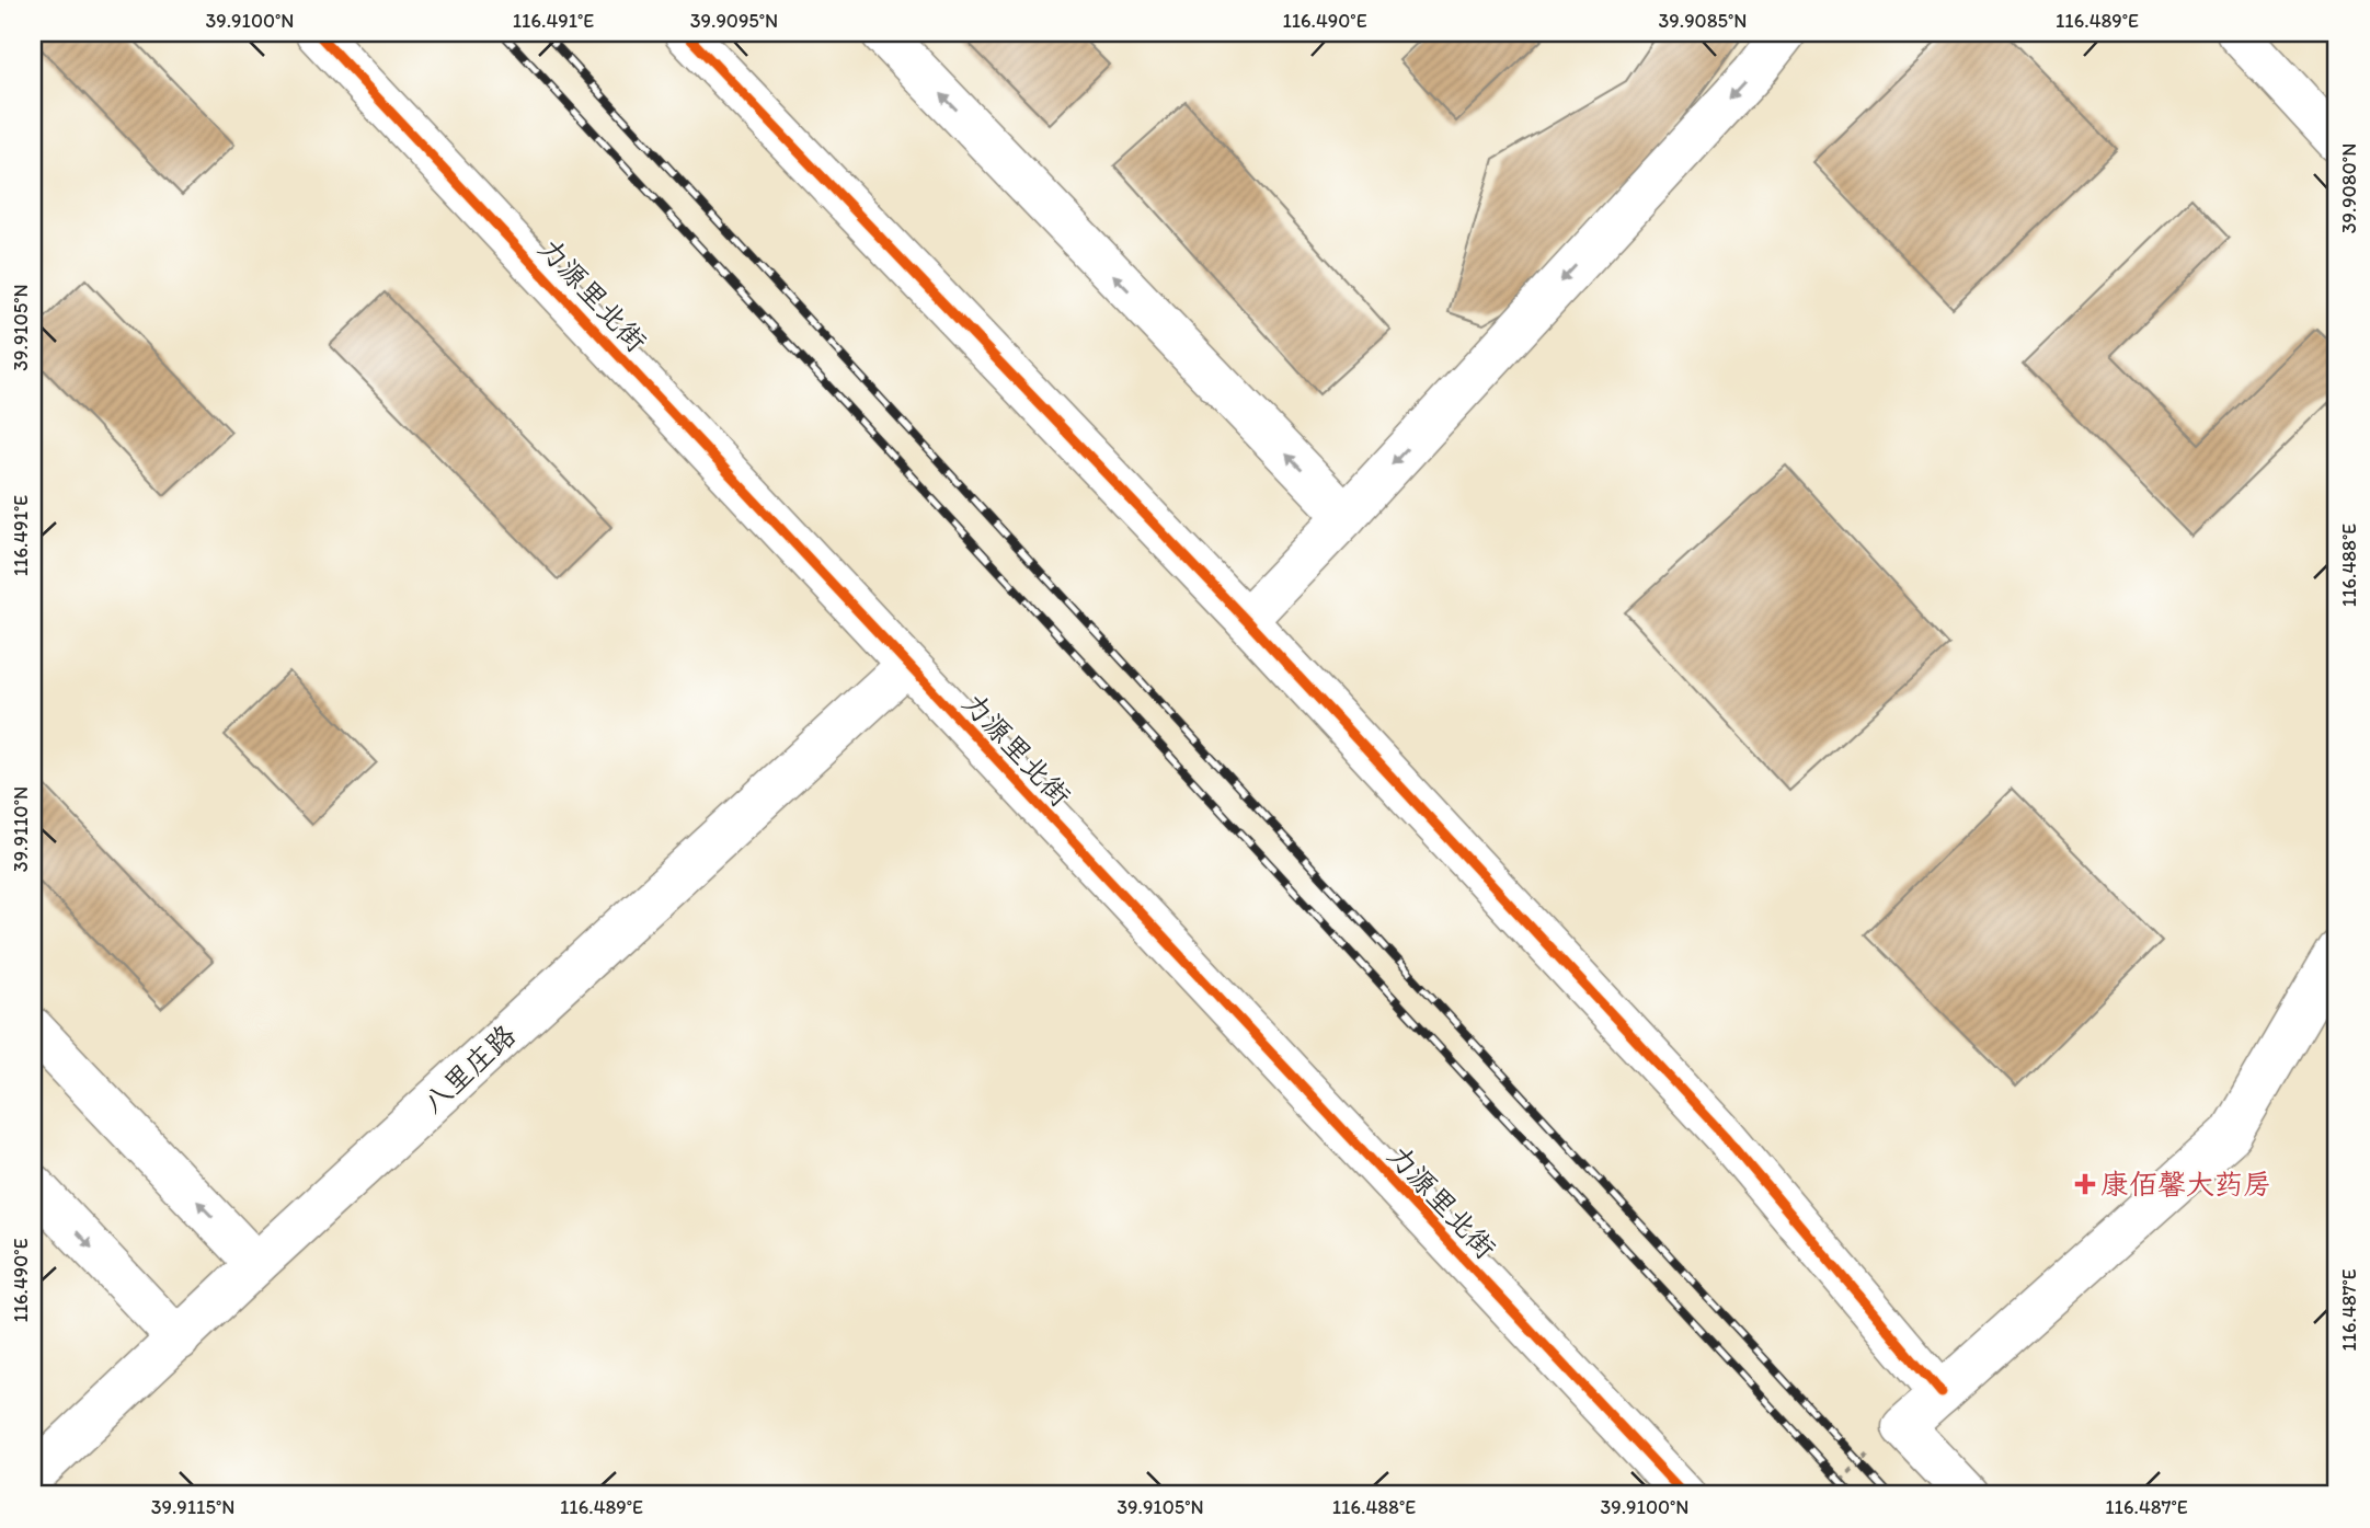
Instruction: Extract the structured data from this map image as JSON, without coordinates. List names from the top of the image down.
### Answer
{
  "streets": {
    "street": ["力源里北街", "八里庄路"]
  },
  "crossings": [
    ["力源里北街", "八里庄路"]
  ],
  "places": {
    "health": ["康佰馨大药房"]
  },
  "coordinates": [
    "39.9100°N",
    "116.491°E",
    "39.9095°N",
    "116.490°E",
    "39.9085°N",
    "116.489°E",
    "39.9080°N",
    "39.9105°N",
    "116.488°E",
    "39.9110°N",
    "116.487°E",
    "39.9115°N"
  ]
}
